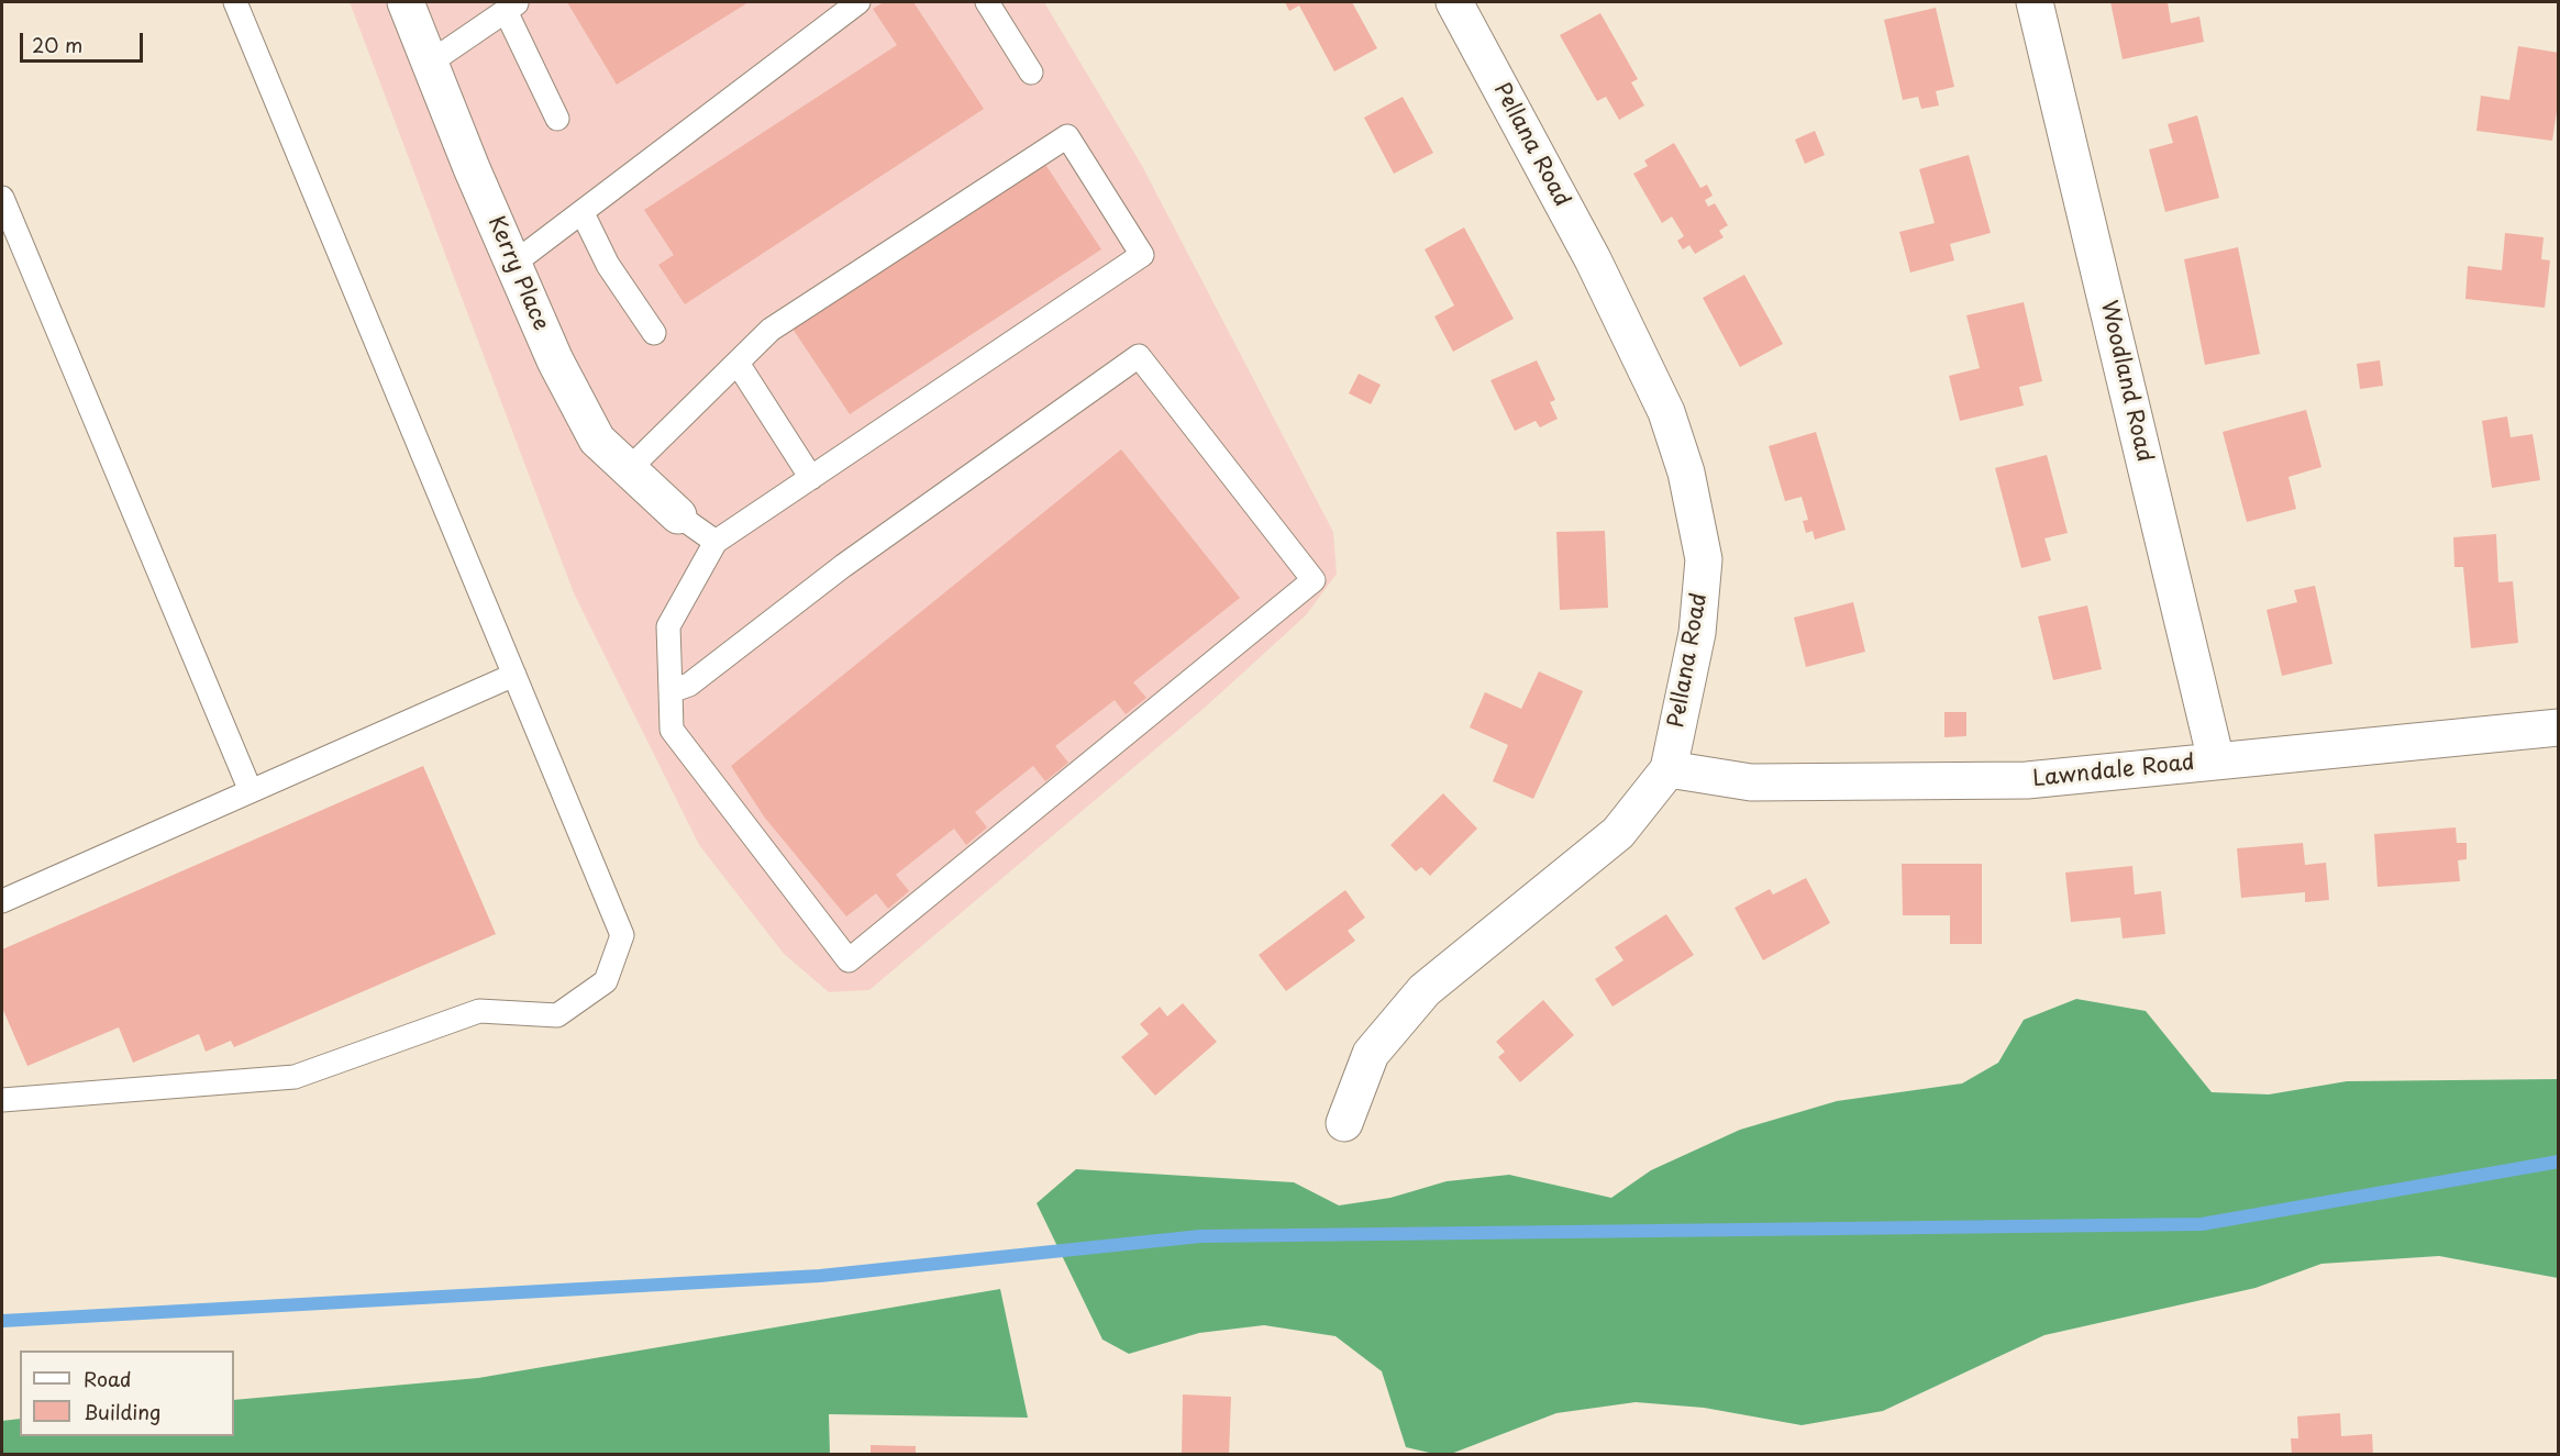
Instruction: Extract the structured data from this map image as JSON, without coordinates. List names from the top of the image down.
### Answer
{
  "streets": {
    "street": [
      "Pellana Road",
      "Kerry Place",
      "Woodland Road",
      "Lawndale Road"
    ]
  },
  "crossings": [
    ["Pellana Road", "Lawndale Road"],
    ["Woodland Road", "Lawndale Road"]
  ],
  "legend": ["Road", "Building"],
  "scale_bar": "20 m"
}
